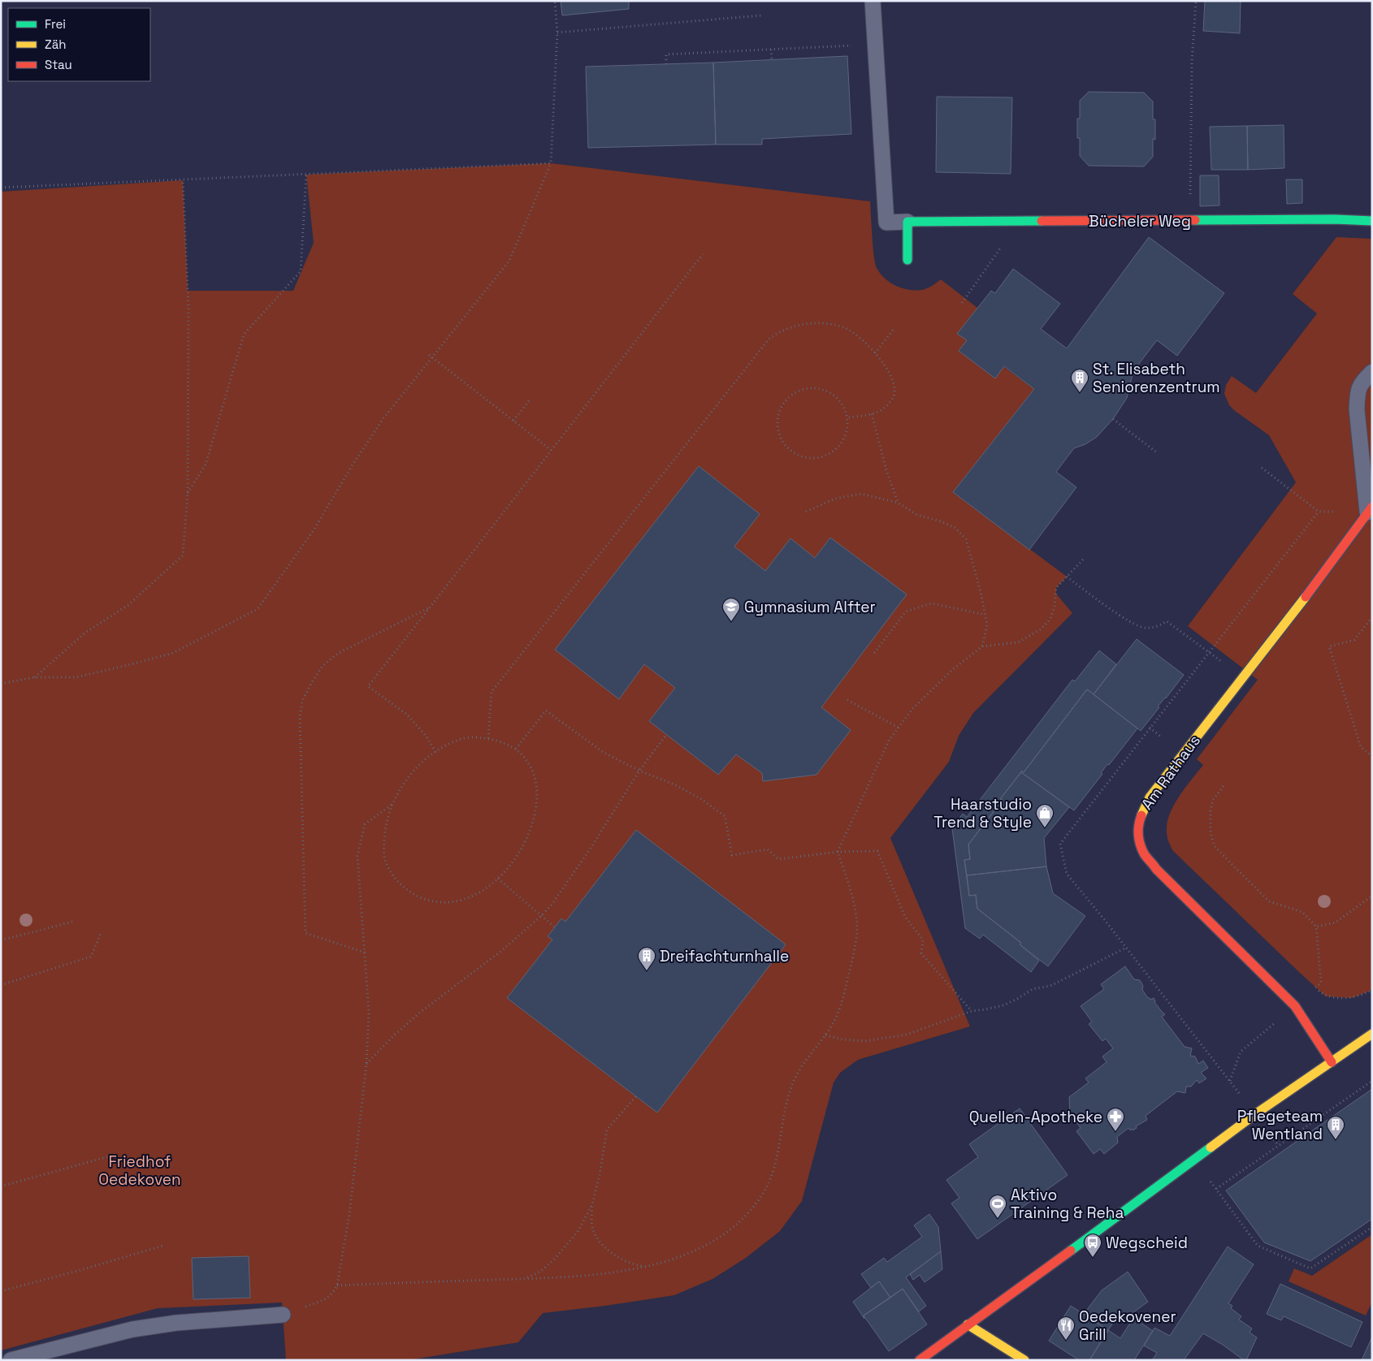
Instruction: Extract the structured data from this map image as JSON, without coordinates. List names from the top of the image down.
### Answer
{
  "streets": {
    "street": ["Bücheler Weg", "Am Rathaus"]
  },
  "parks": ["Friedhof Oedekoven"],
  "places": {
    "building": ["St. Elisabeth Seniorenzentrum", "Dreifachturnhalle", "Pflegeteam Wentland"],
    "school or university": ["Gymnasium Alfter"],
    "shop": ["Haarstudio Trend & Style"],
    "pharmacy": ["Quellen-Apotheke"],
    "sports": ["Aktivo Training & Reha"],
    "bus stop": ["Wegscheid"],
    "restaurant": ["Oedekovener Grill"]
  },
  "legend": ["Frei", "Zäh", "Stau"]
}
